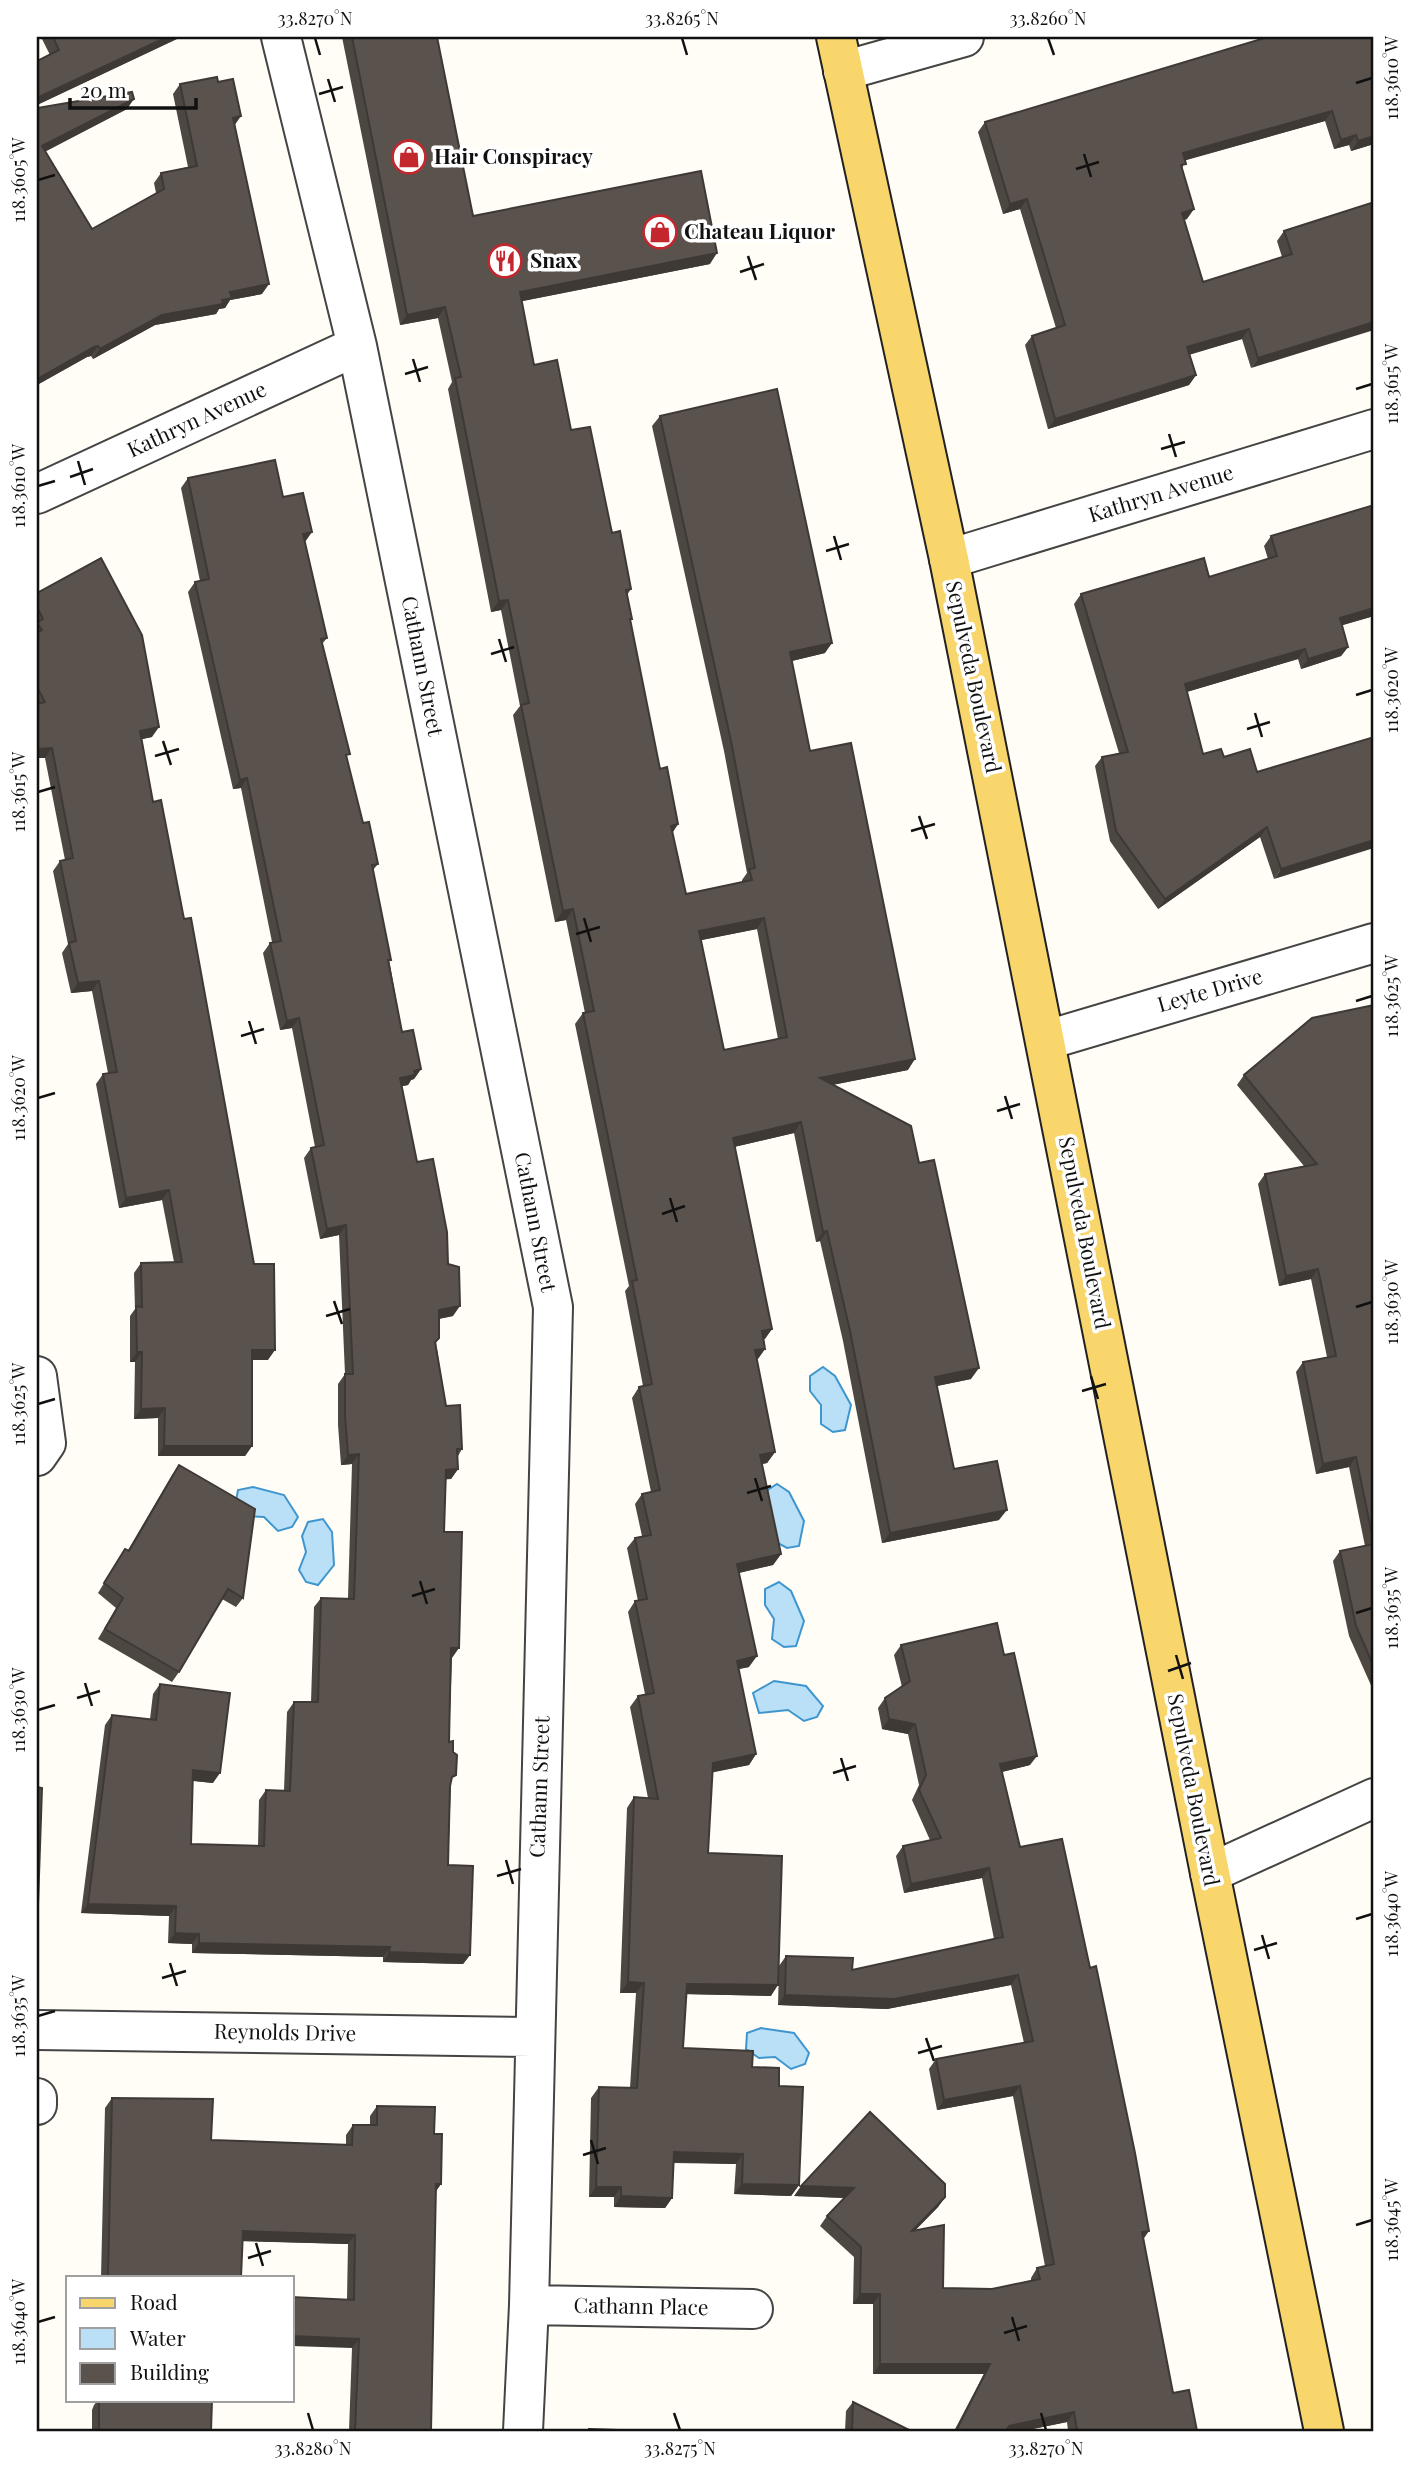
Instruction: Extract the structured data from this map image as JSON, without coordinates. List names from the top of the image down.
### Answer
{
  "streets": {
    "main road": ["Sepulveda Boulevard"],
    "street": [
      "Kathryn Avenue",
      "Cathann Street",
      "Leyte Drive",
      "Reynolds Drive",
      "Cathann Place"
    ]
  },
  "crossings": [
    ["Kathryn Avenue", "Cathann Street"],
    ["Kathryn Avenue", "Sepulveda Boulevard"],
    ["Cathann Street", "Reynolds Drive"],
    ["Cathann Street", "Cathann Place"],
    ["Sepulveda Boulevard", "Leyte Drive"]
  ],
  "places": {
    "shop": ["Hair Conspiracy", "Chateau Liquor"],
    "restaurant": ["Snax"]
  },
  "legend": ["Road", "Water", "Building"],
  "scale_bar": "20 m",
  "coordinates": [
    "33.8270°N",
    "33.8265°N",
    "33.8260°N",
    "118.3610°W",
    "118.3605°W",
    "118.3615°W",
    "118.3620°W",
    "118.3625°W",
    "118.3630°W",
    "118.3635°W",
    "118.3640°W",
    "118.3645°W",
    "33.8280°N",
    "33.8275°N"
  ]
}
